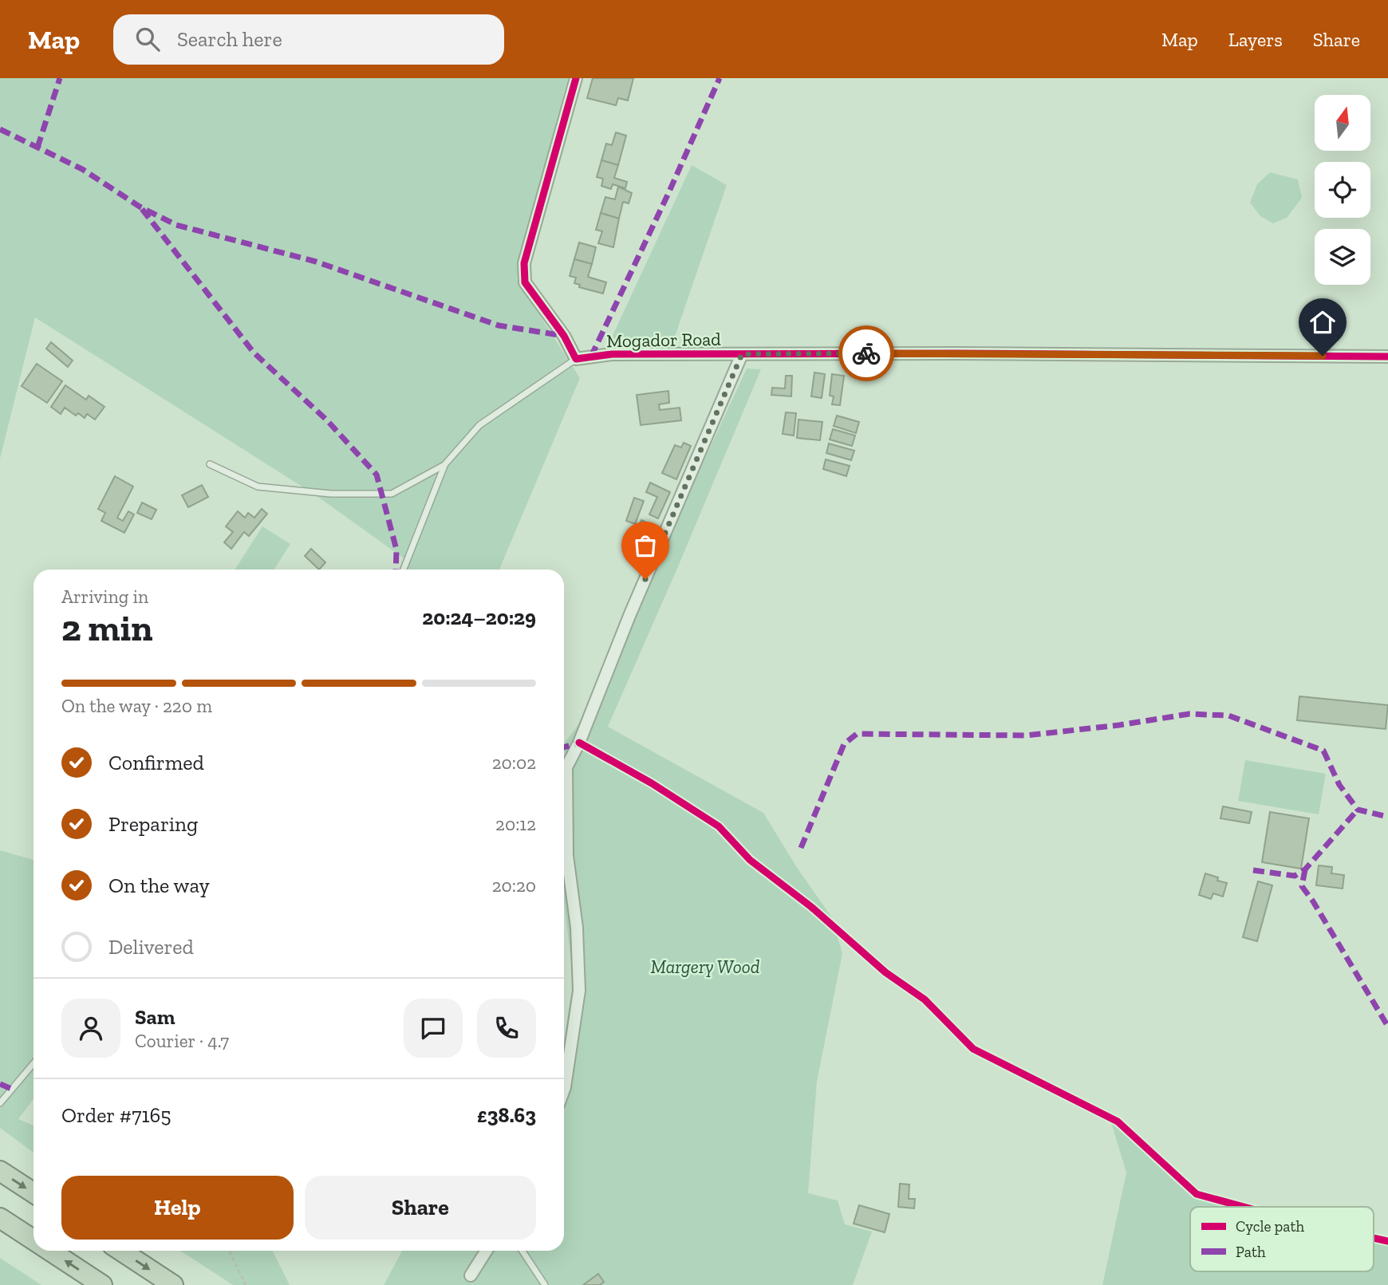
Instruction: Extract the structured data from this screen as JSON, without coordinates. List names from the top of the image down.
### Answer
{
  "streets": {
    "street": ["Mogador Road"]
  },
  "parks": ["Margery Wood"],
  "legend": ["Cycle path", "Path"],
  "north": "top",
  "page": {
    "header": "Map",
    "search": "Search here",
    "nav": ["Map", "Layers", "Share"],
    "heading": ["2 min", "Arriving in", "20:24–20:29"],
    "panel": [
      "Sam",
      "Courier · 4.7",
      "Order #7165",
      "£38.63"
    ],
    "bar": "On the way · 220 m",
    "list": [
      ["Confirmed", "20:02"],
      ["Preparing", "20:12"],
      ["On the way", "20:20"],
      "Delivered"
    ],
    "buttons": ["Help", "Share"]
  }
}
